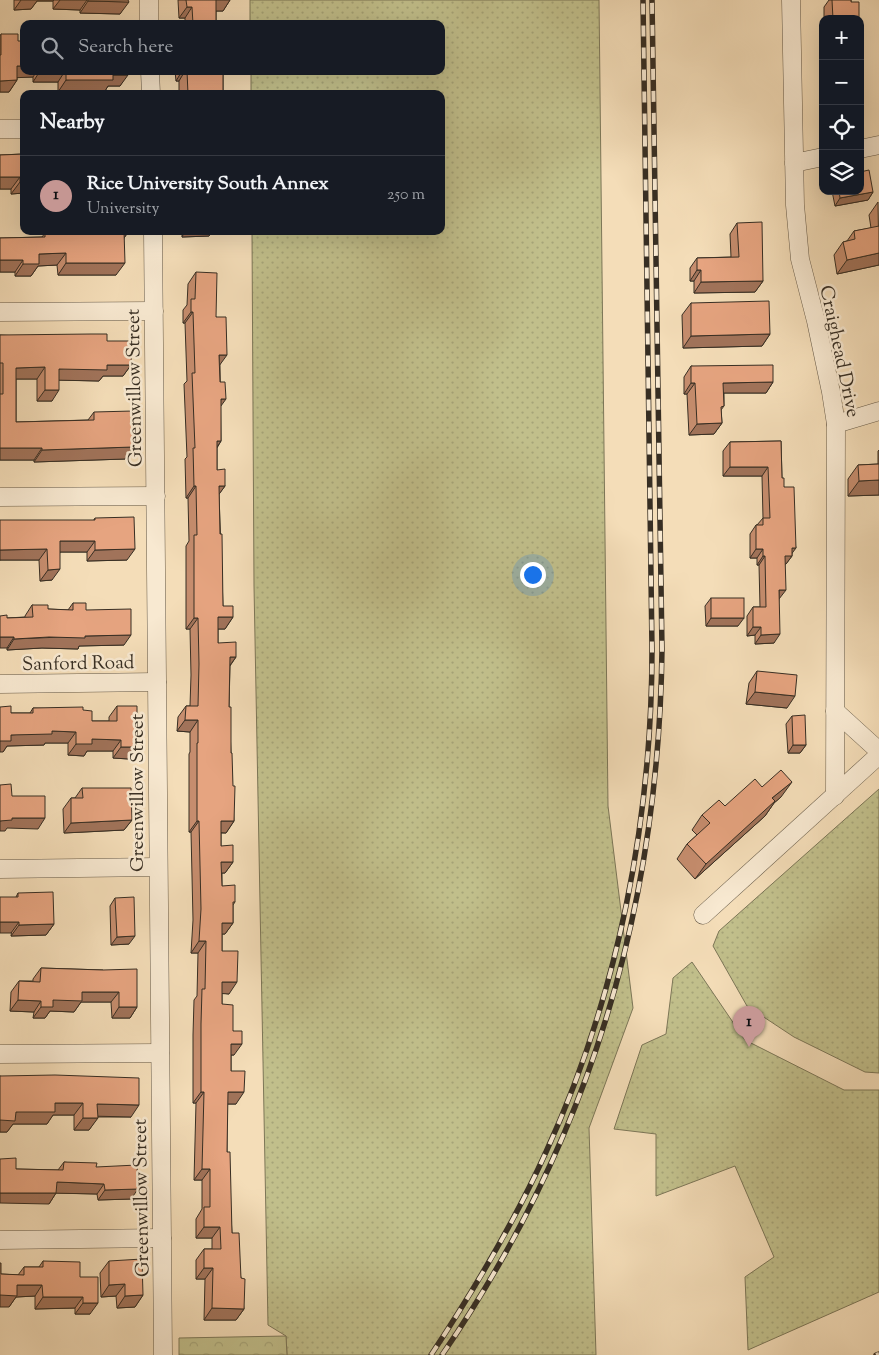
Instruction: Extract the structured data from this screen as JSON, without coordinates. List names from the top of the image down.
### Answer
{
  "streets": {
    "street": ["Craighead Drive", "Greenwillow Street", "Sanford Road"]
  },
  "crossings": [
    ["Greenwillow Street", "Sanford Road"]
  ],
  "page": {
    "map_buttons": ["+", "−"],
    "search": "Search here",
    "heading": "Nearby",
    "list": [
      {
        "mark": "1",
        "name": "Rice University South Annex",
        "note": "University",
        "value": "250 m"
      }
    ],
    "pins": "1"
  }
}
